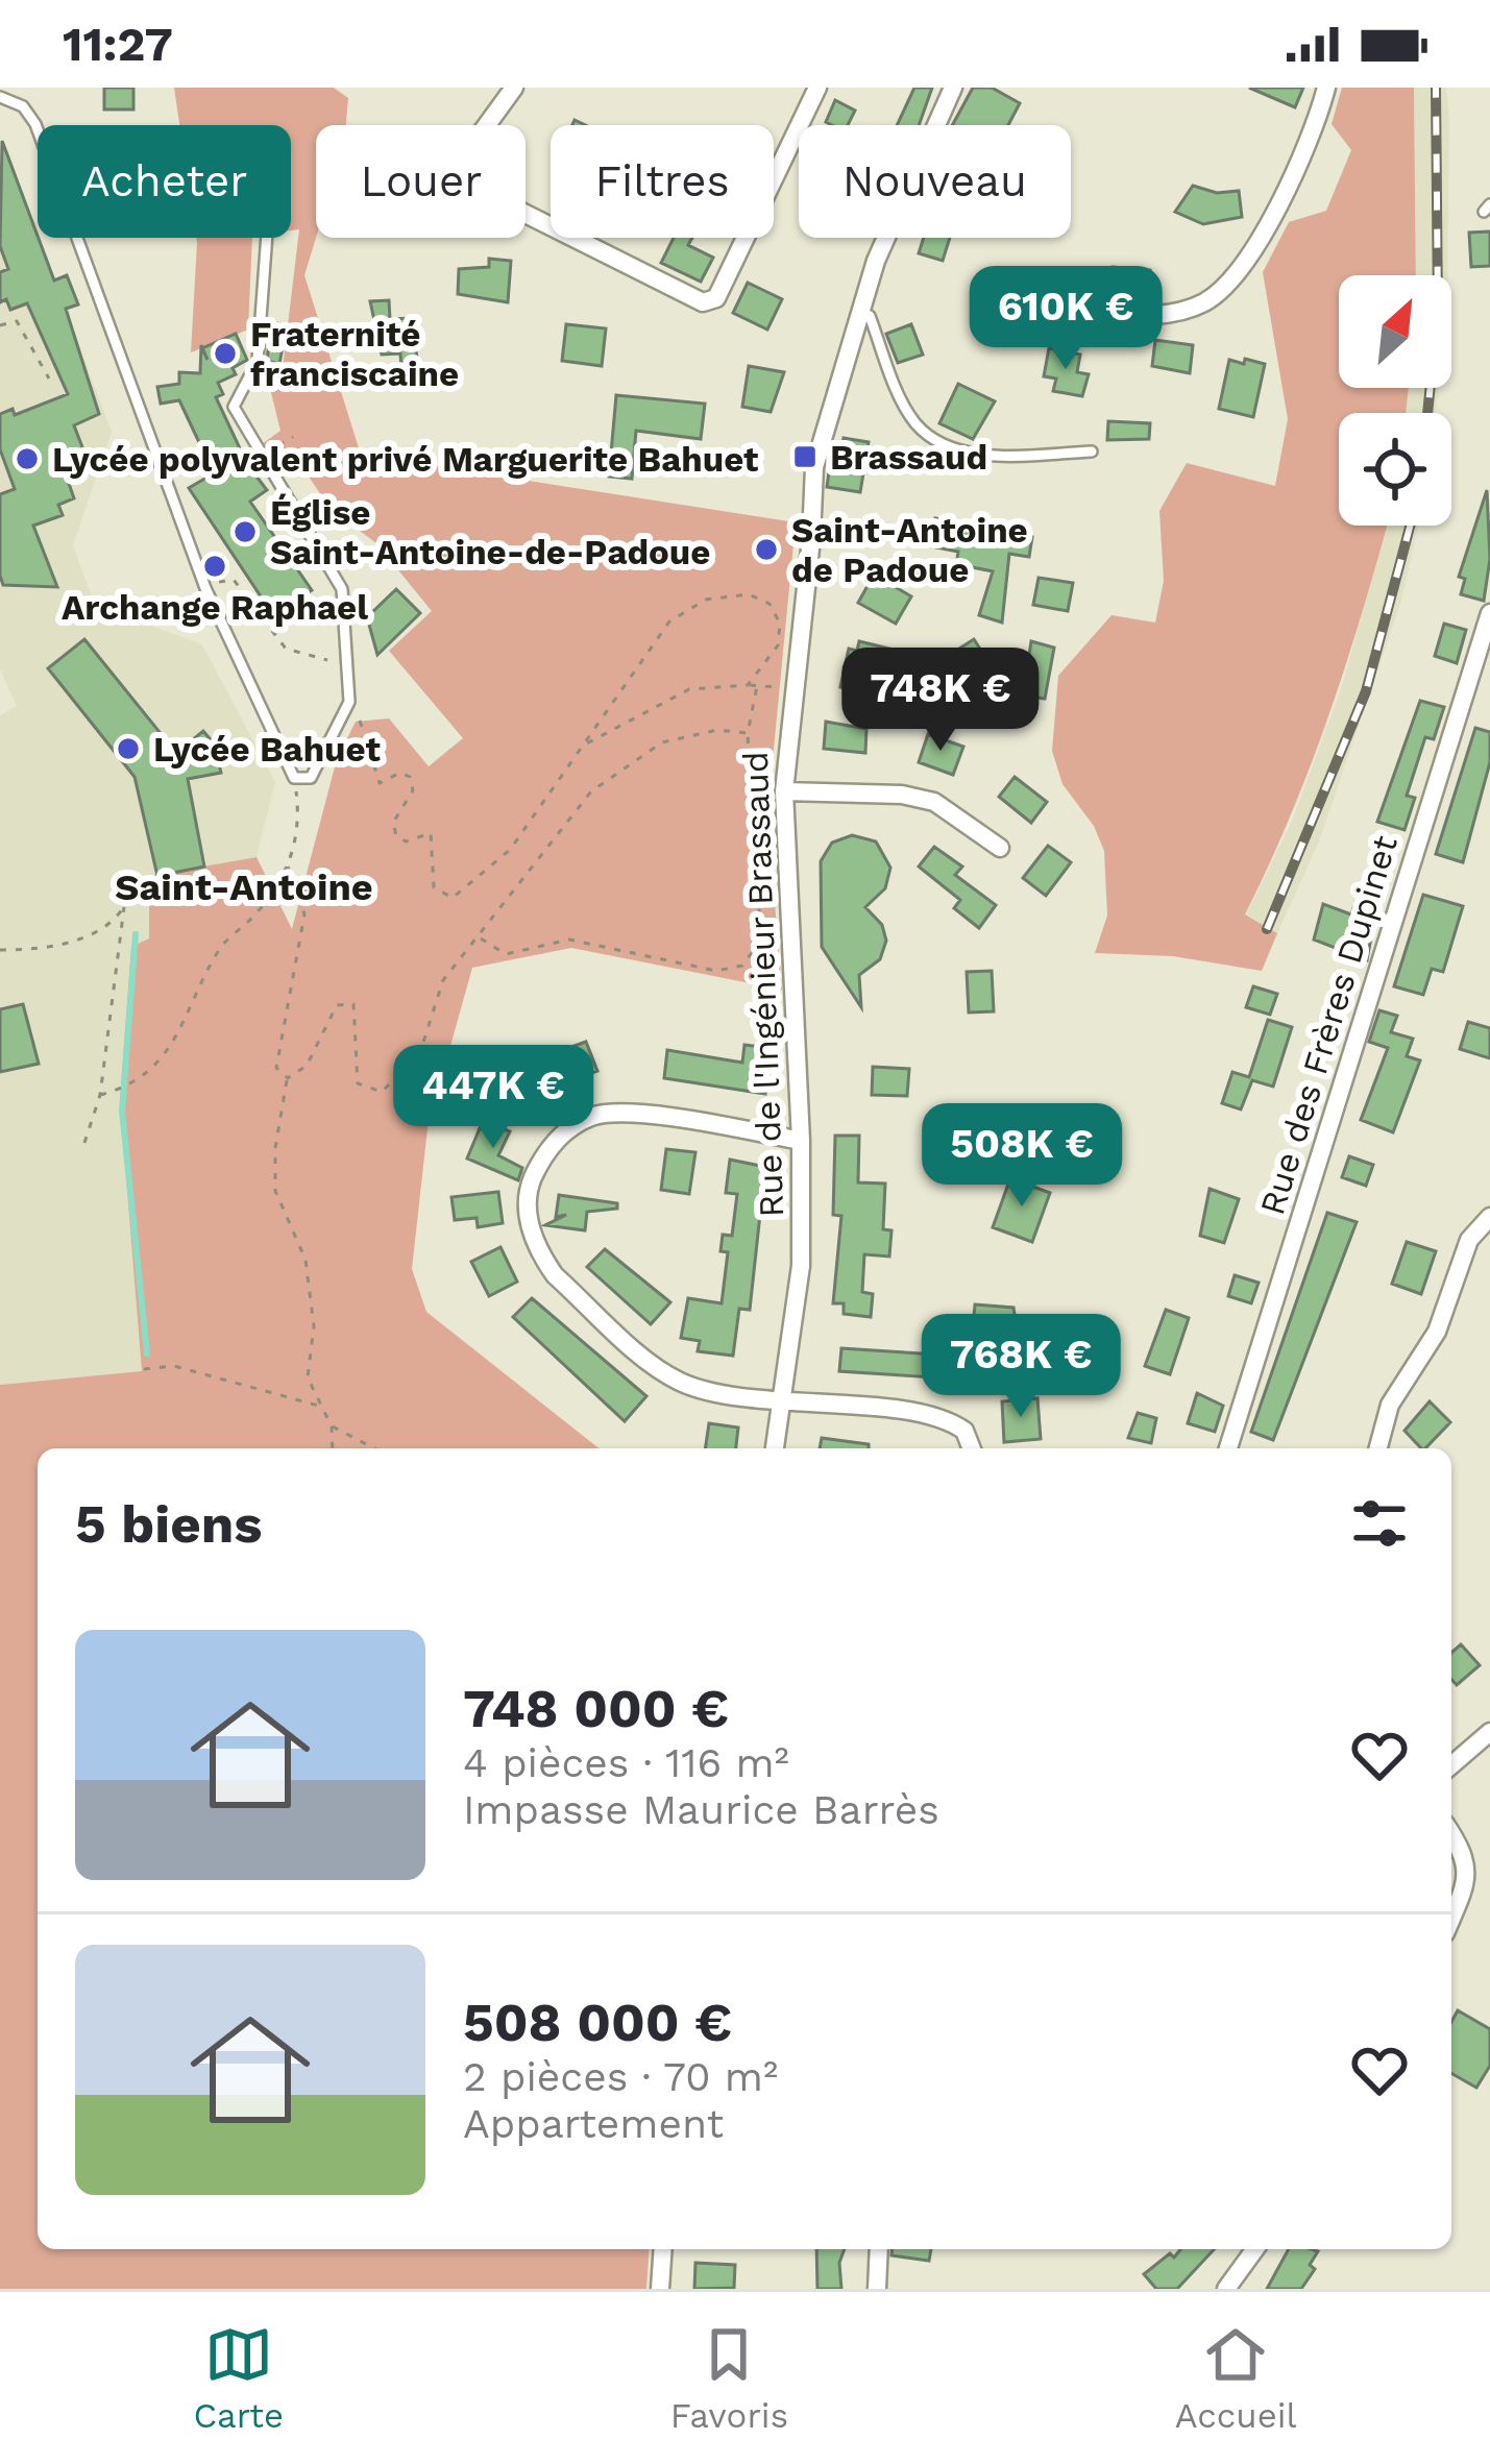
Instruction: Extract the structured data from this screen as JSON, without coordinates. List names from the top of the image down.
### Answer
{
  "streets": {
    "street": ["Rue de l'Ingénieur Brassaud", "Rue des Frères Dupinet"]
  },
  "districts": ["Saint-Antoine"],
  "places": {
    "other": [
      "Fraternité franciscaine",
      "Lycée polyvalent privé Marguerite Bahuet",
      "Église Saint-Antoine-de-Padoue",
      "Saint-Antoine de Padoue",
      "Archange Raphael",
      "Lycée Bahuet"
    ],
    "transit": ["Brassaud"]
  },
  "north": "top right",
  "page": {
    "status": "11:27",
    "chip": [
      "Acheter",
      "Louer",
      "Filtres",
      "Nouveau"
    ],
    "price": [
      "610K €",
      "748K €",
      "447K €",
      "508K €",
      "768K €"
    ],
    "heading": "5 biens",
    "list": [
      {
        "name": "748 000 €",
        "note": "4 pièces · 116 m² · Impasse Maurice Barrès"
      },
      {
        "name": "508 000 €",
        "note": "2 pièces · 70 m² · Appartement"
      }
    ],
    "tabs": ["Carte", "Favoris", "Accueil"]
  }
}
